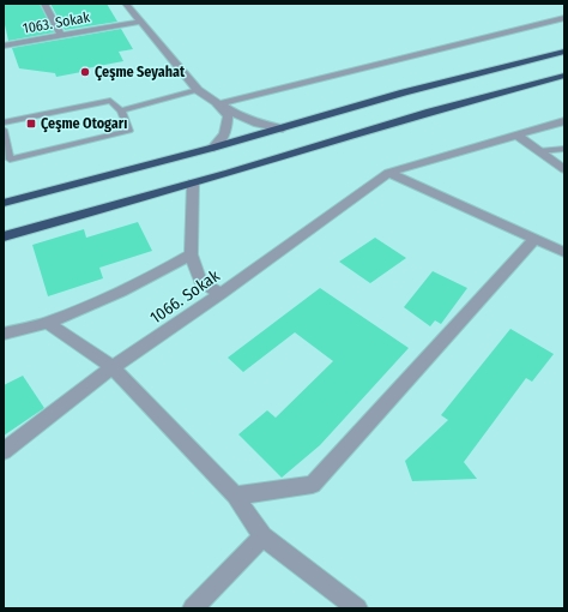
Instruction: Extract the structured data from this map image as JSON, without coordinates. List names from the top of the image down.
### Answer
{
  "streets": {
    "street": ["1063. Sokak", "1066. Sokak"]
  },
  "places": {
    "other": ["Çeşme Seyahat"],
    "transit": ["Çeşme Otogarı"]
  }
}
